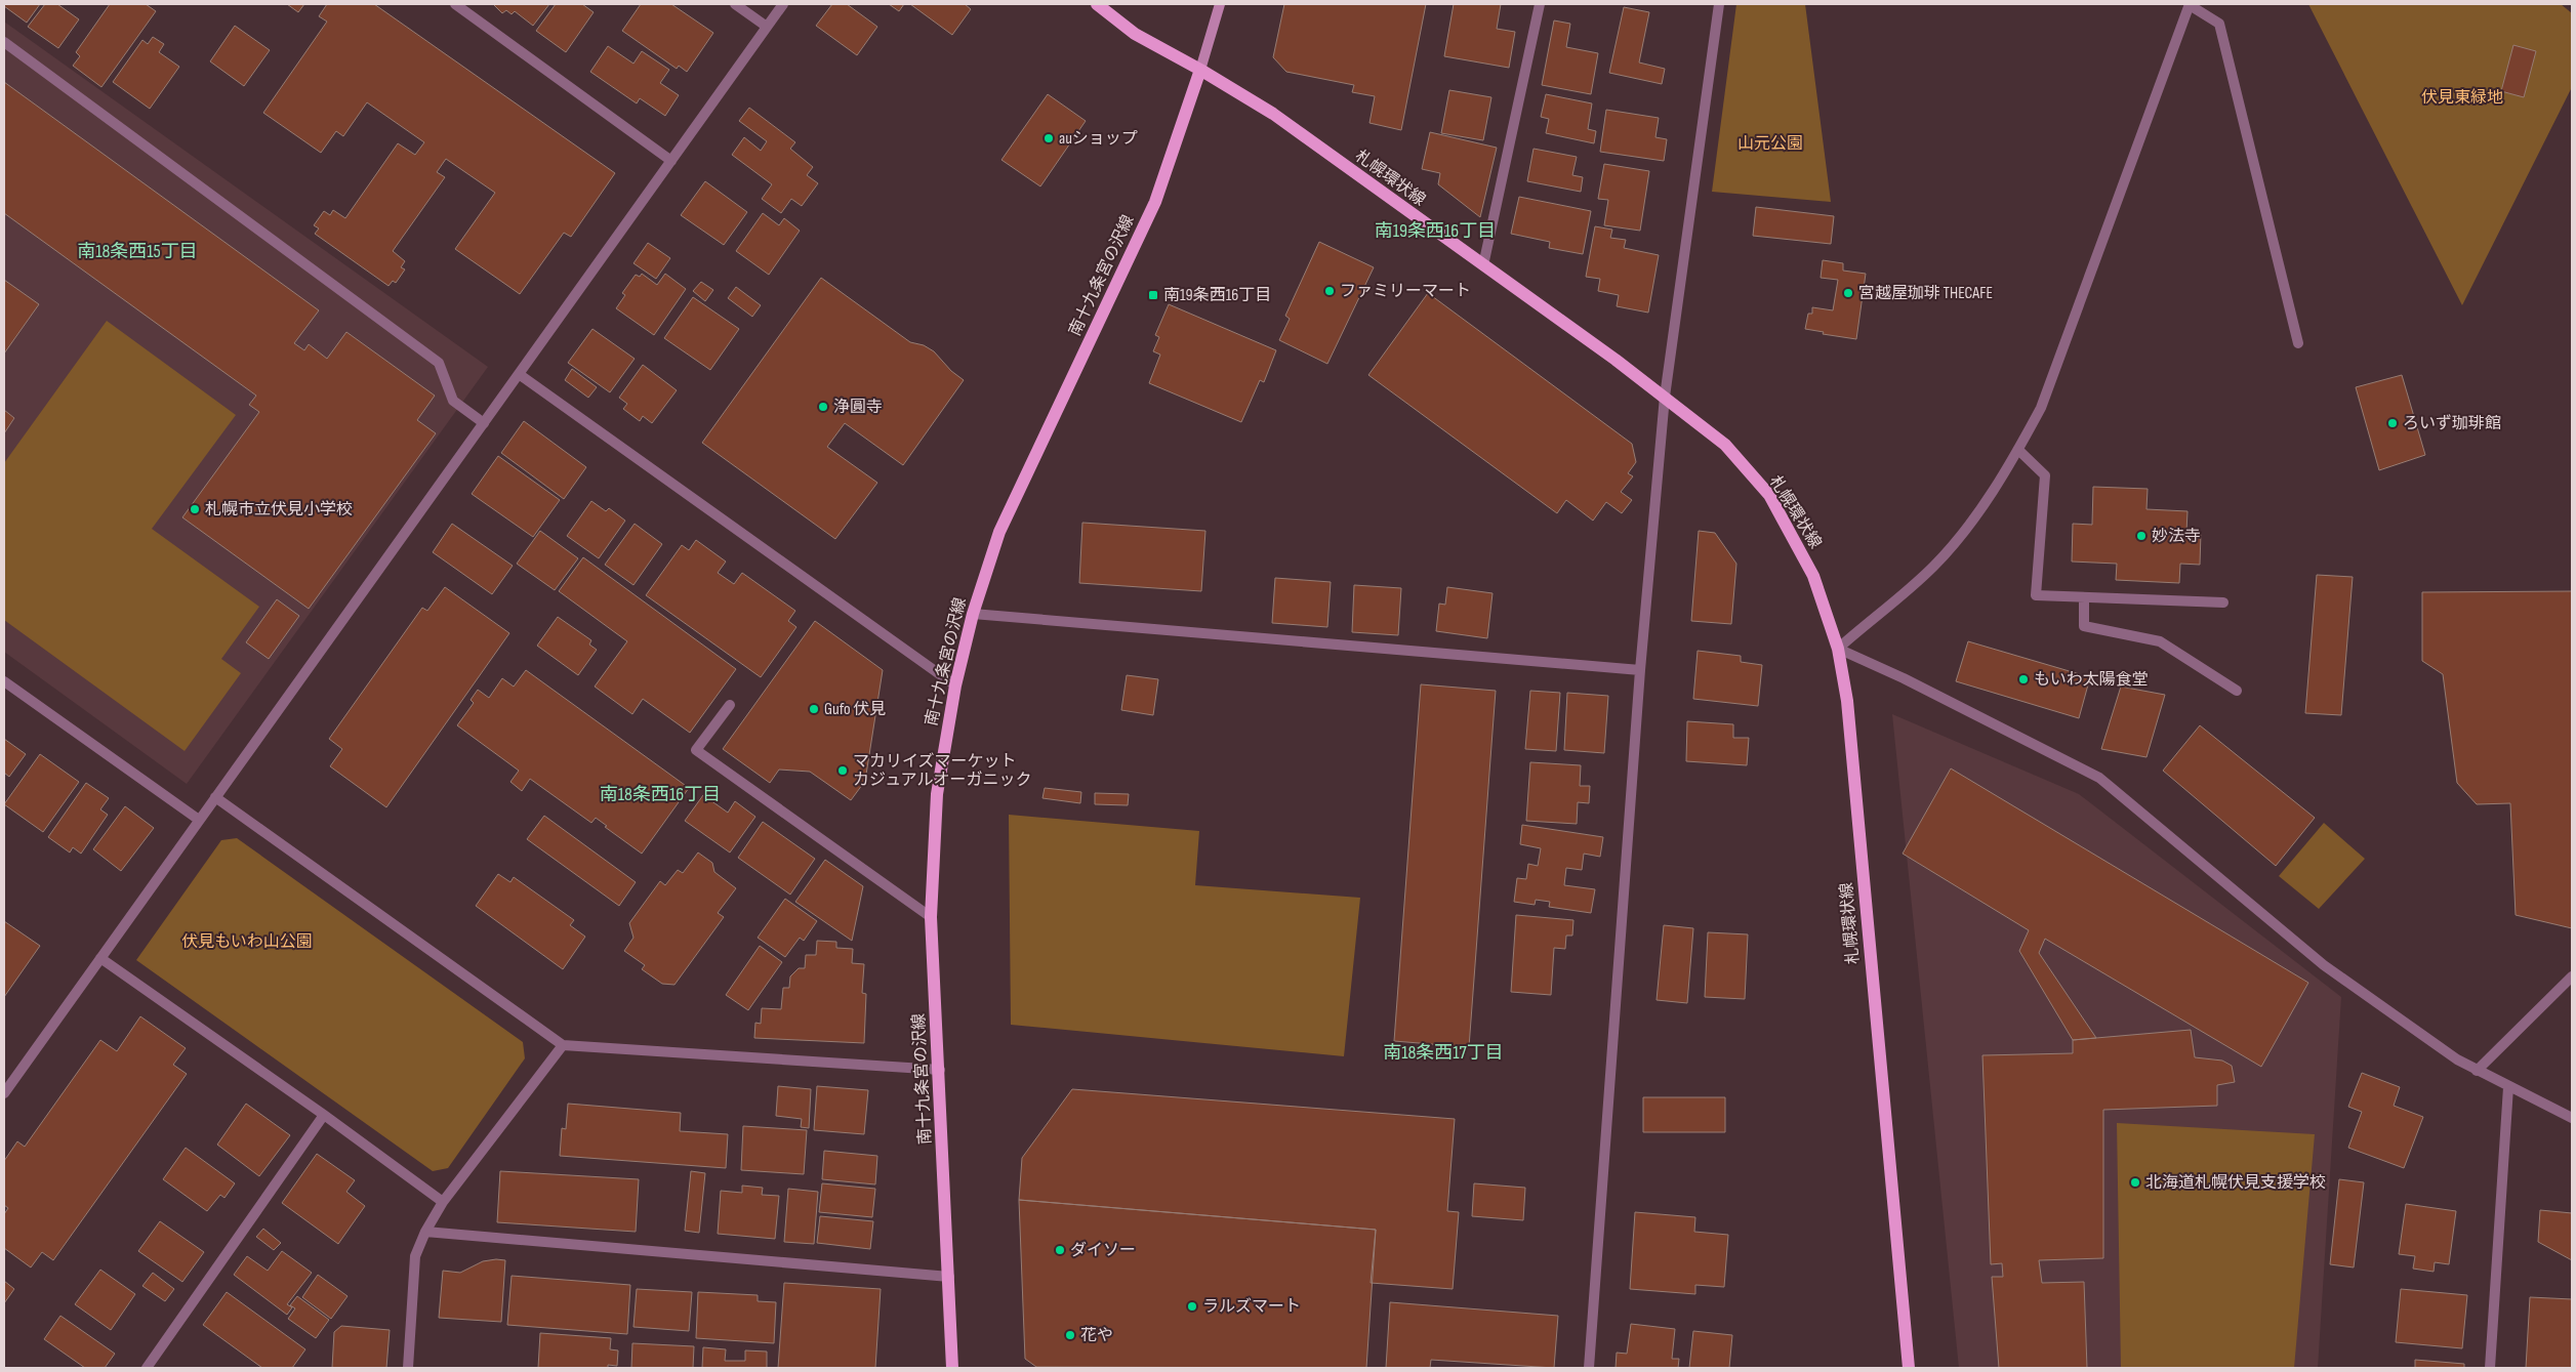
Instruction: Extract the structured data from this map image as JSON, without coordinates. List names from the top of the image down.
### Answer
{
  "streets": {
    "main road": ["札幌環状線", "南十九条宮の沢線"]
  },
  "crossings": [
    ["札幌環状線", "南十九条宮の沢線"]
  ],
  "districts": [
    "南19条西16丁目",
    "南18条西15丁目",
    "南18条西16丁目",
    "南18条西17丁目"
  ],
  "parks": ["伏見東緑地", "山元公園", "伏見もいわ山公園"],
  "places": {
    "other": [
      "auショップ",
      "ファミリーマート",
      "宮越屋珈琲 THECAFE",
      "浄圓寺",
      "ろいず珈琲館",
      "札幌市立伏見小学校",
      "妙法寺",
      "もいわ太陽食堂",
      "Gufo 伏見",
      "マカリイズマーケット カジュアルオーガニック",
      "北海道札幌伏見支援学校",
      "ダイソー",
      "ラルズマート",
      "花や"
    ],
    "transit": ["南19条西16丁目"]
  }
}
